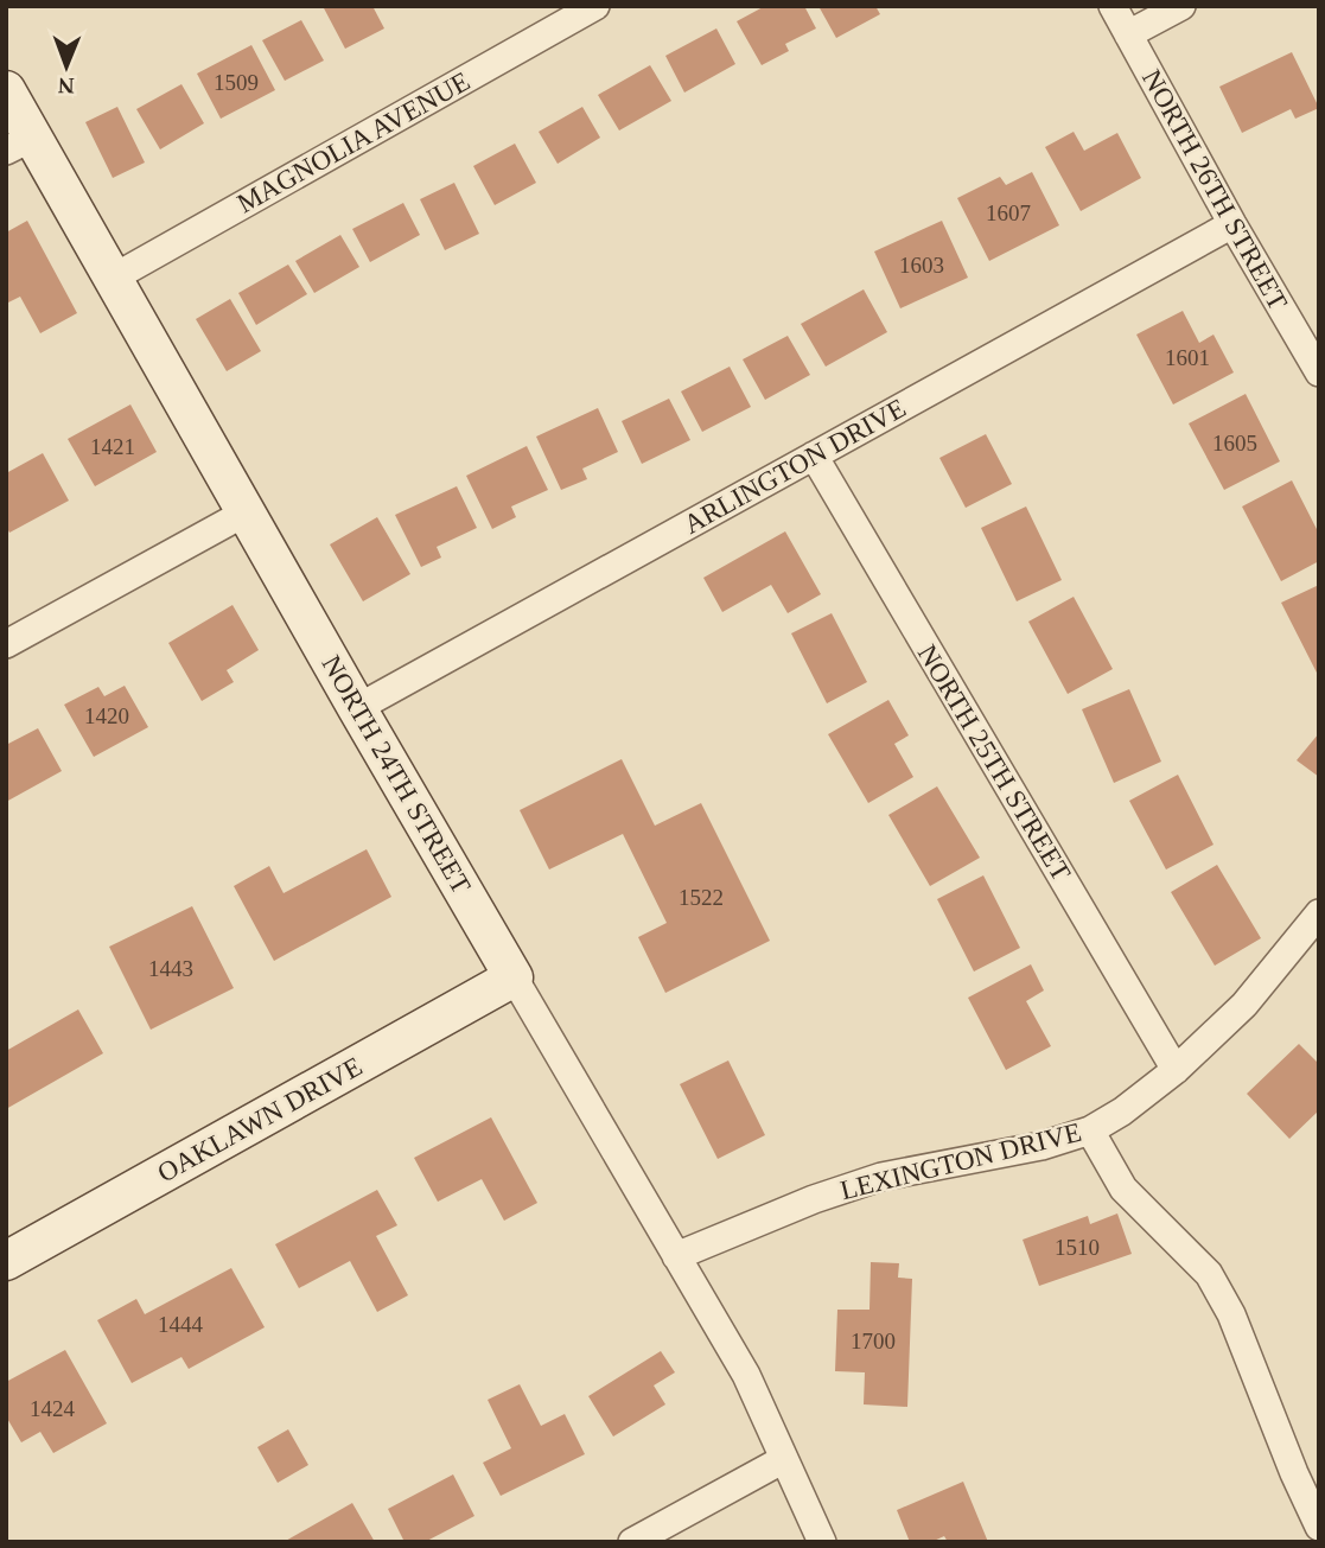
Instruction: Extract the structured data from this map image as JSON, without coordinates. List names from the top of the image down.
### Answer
{
  "streets": {
    "street": [
      "MAGNOLIA AVENUE",
      "NORTH 26TH STREET",
      "ARLINGTON DRIVE",
      "NORTH 25TH STREET",
      "NORTH 24TH STREET",
      "OAKLAWN DRIVE",
      "LEXINGTON DRIVE"
    ]
  },
  "crossings": [
    ["MAGNOLIA AVENUE", "NORTH 24TH STREET"],
    ["NORTH 26TH STREET", "ARLINGTON DRIVE"],
    ["ARLINGTON DRIVE", "NORTH 25TH STREET"],
    ["ARLINGTON DRIVE", "NORTH 24TH STREET"],
    ["NORTH 25TH STREET", "LEXINGTON DRIVE"],
    ["NORTH 24TH STREET", "OAKLAWN DRIVE"],
    ["NORTH 24TH STREET", "LEXINGTON DRIVE"]
  ],
  "house_numbers": [
    "1509",
    "1607",
    "1603",
    "1601",
    "1605",
    "1421",
    "1420",
    "1522",
    "1443",
    "1510",
    "1444",
    "1700",
    "1424"
  ],
  "north": "bottom"
}
